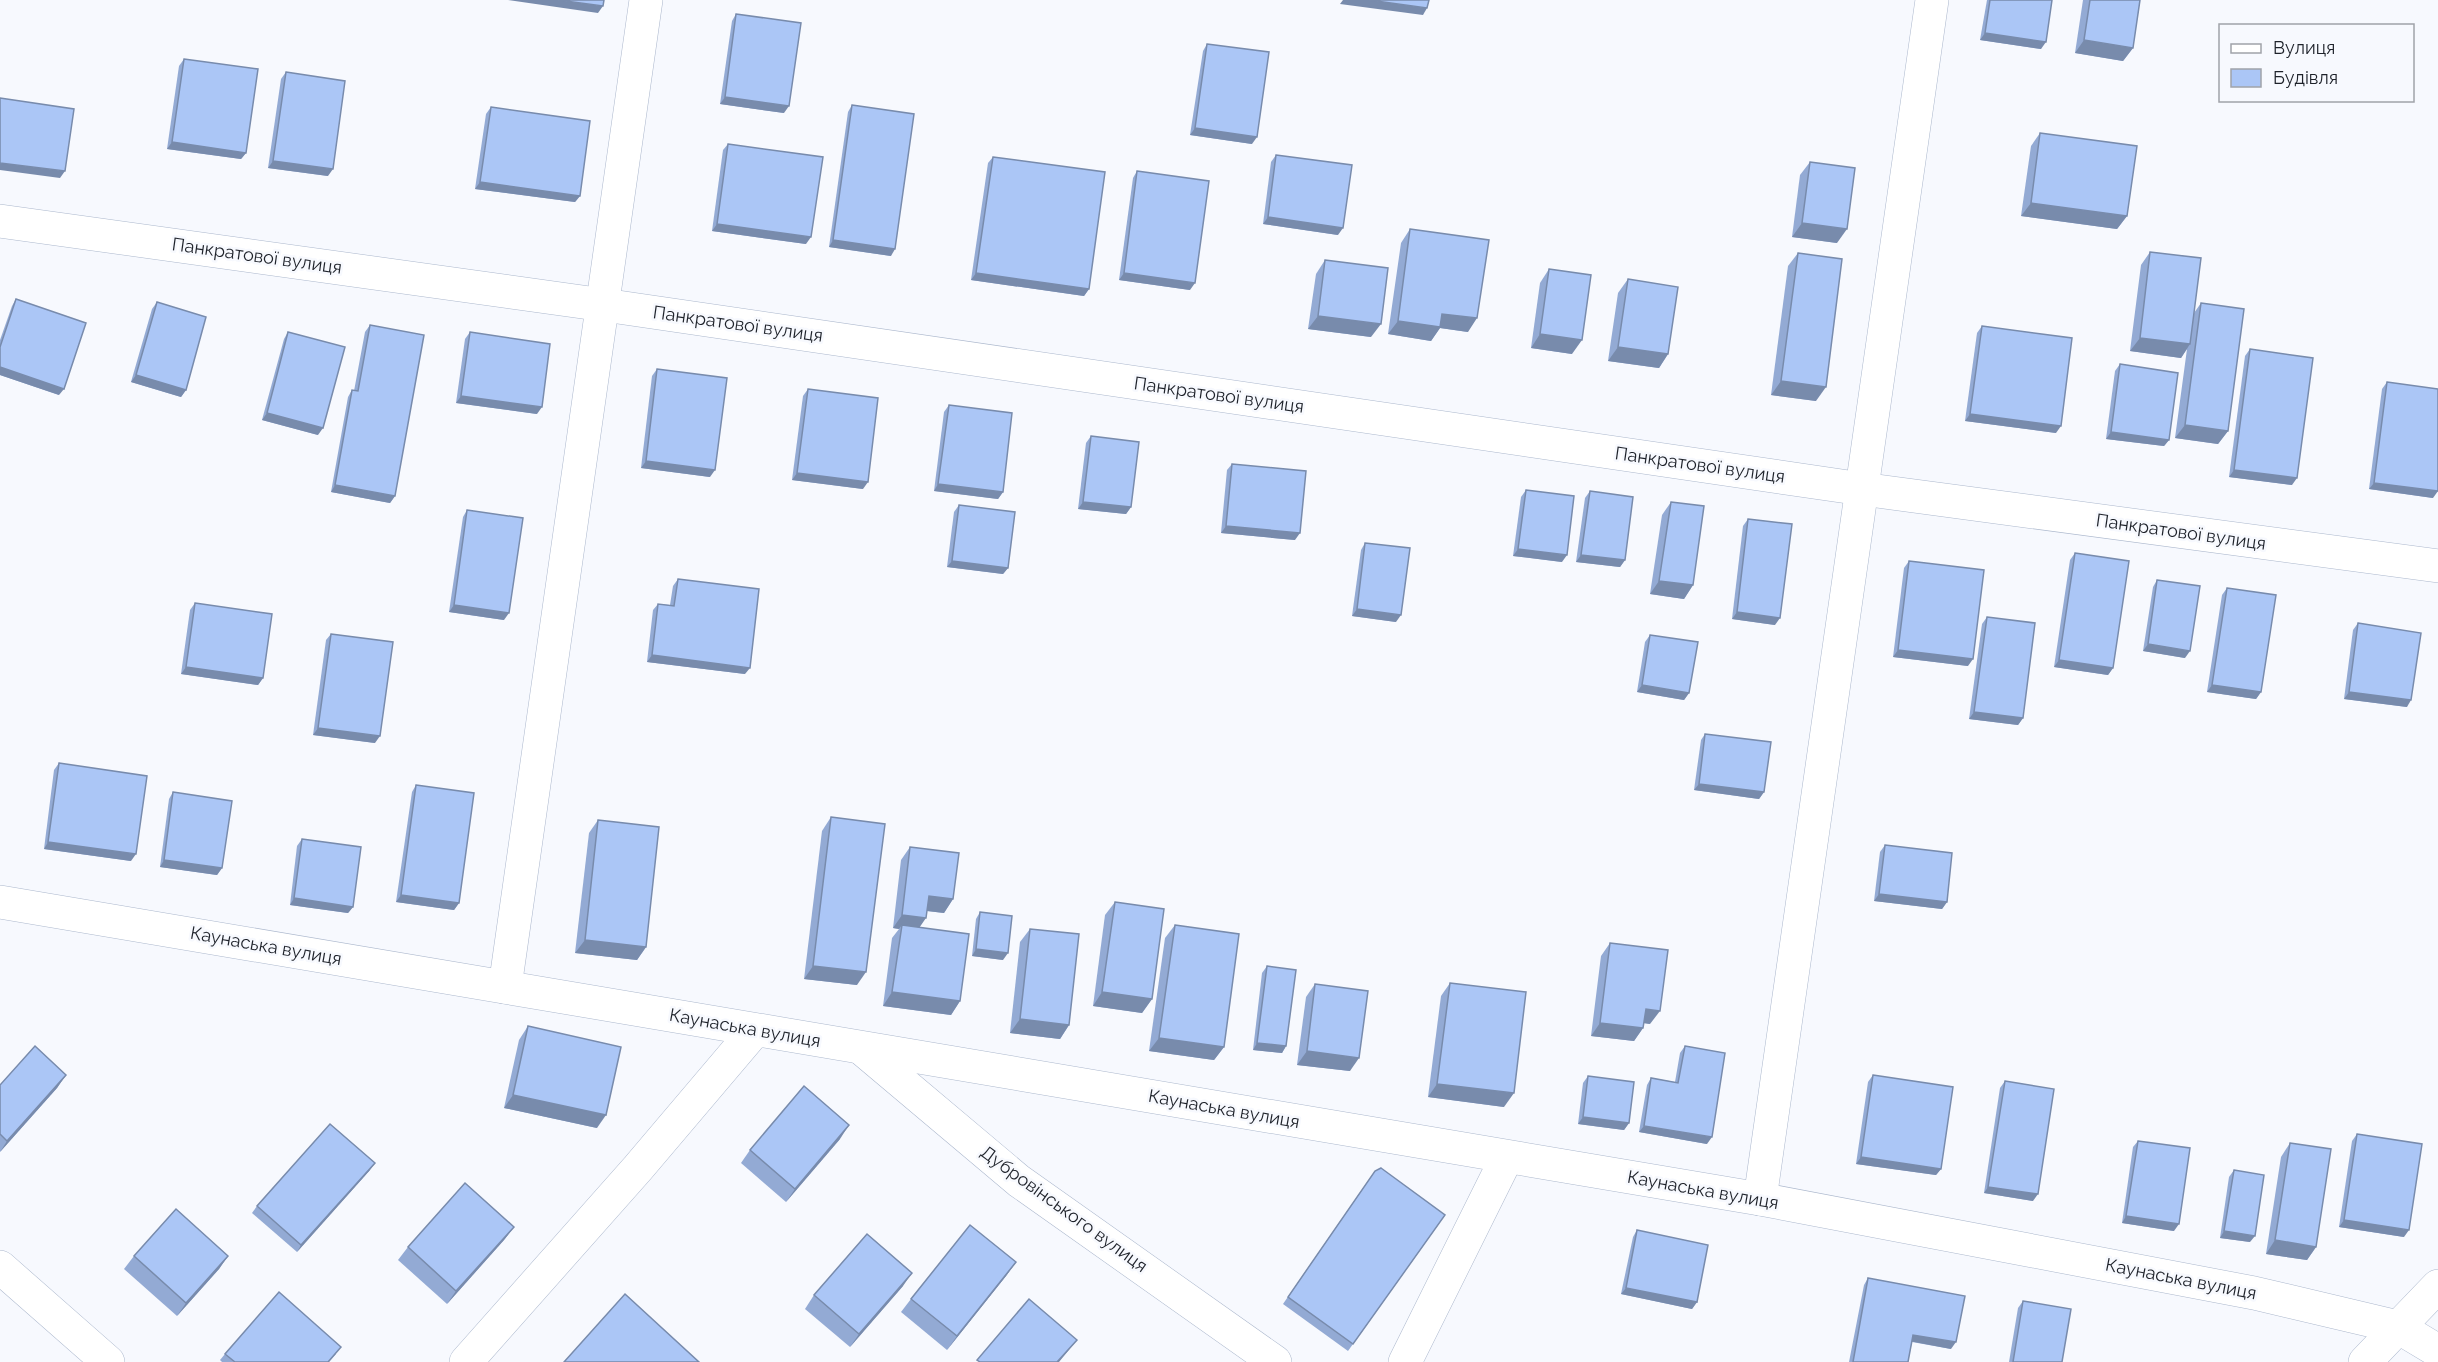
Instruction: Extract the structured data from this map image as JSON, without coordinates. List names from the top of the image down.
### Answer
{
  "streets": {
    "street": ["Панкратової вулиця", "Каунаська вулиця", "Дубровінського вулиця"]
  },
  "crossings": [
    ["Каунаська вулиця", "Дубровінського вулиця"]
  ],
  "legend": ["Вулиця", "Будівля"]
}
